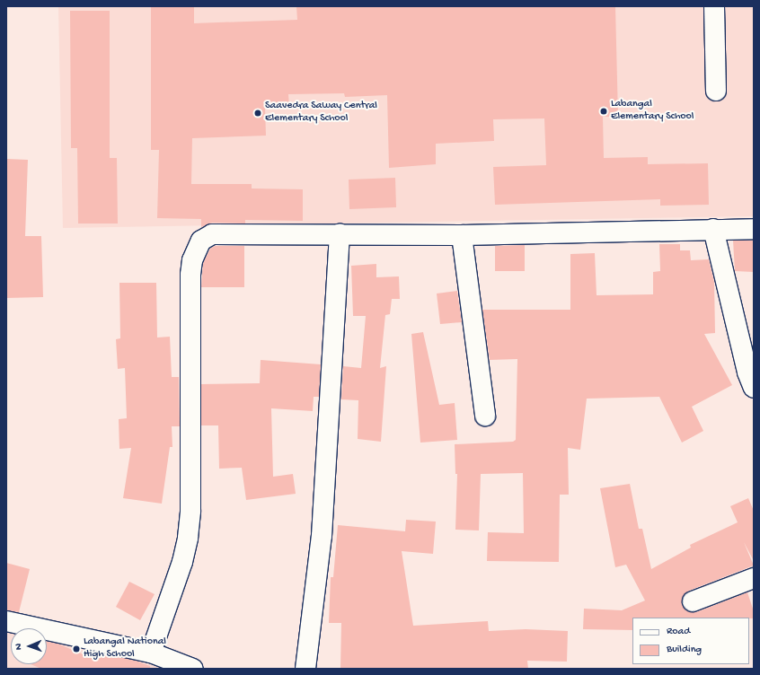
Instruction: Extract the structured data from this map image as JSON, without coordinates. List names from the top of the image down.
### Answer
{
  "places": ["Labangal Elementary School", "Saavedra Saway Central Elementary School", "Labangal National High School"],
  "legend": ["Road", "Building"],
  "north": "left"
}
